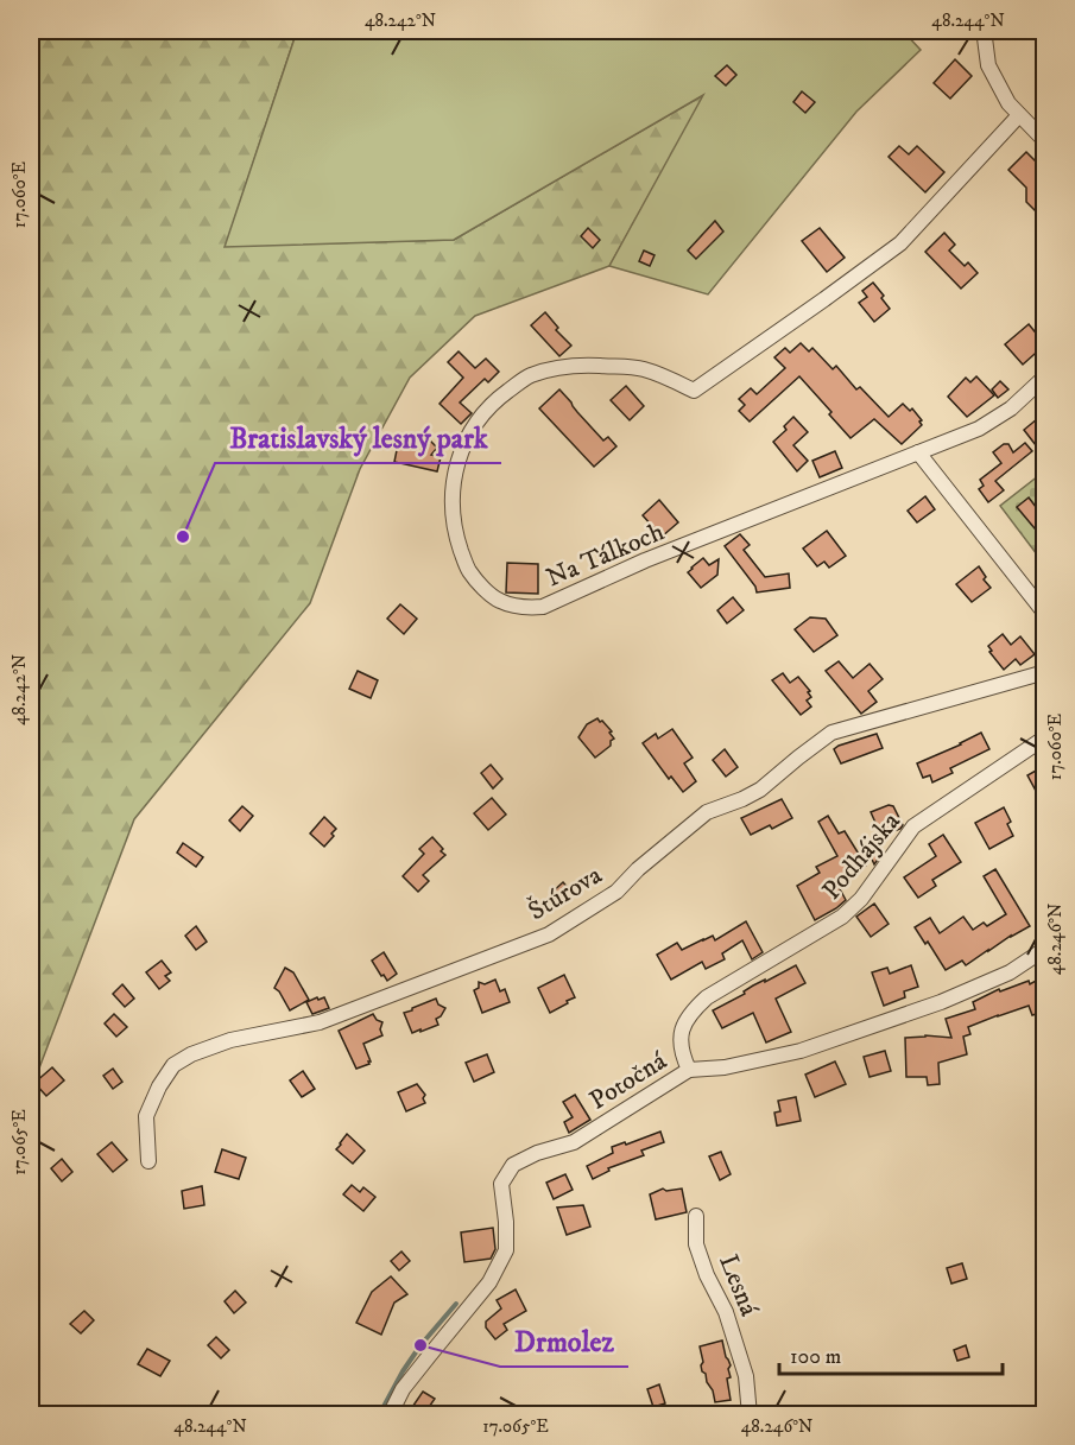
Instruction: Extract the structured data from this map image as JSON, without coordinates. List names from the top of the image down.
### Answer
{
  "streets": {
    "street": [
      "Na Tálkoch",
      "Podhájska",
      "Štúrova",
      "Potočná",
      "Lesná"
    ]
  },
  "crossings": [
    ["Podhájska", "Potočná"]
  ],
  "places": ["Bratislavský lesný park", "Drmolez"],
  "scale_bar": "100 m",
  "coordinates": [
    "48.242°N",
    "48.244°N",
    "17.060°E",
    "48.246°N",
    "17.065°E"
  ]
}
